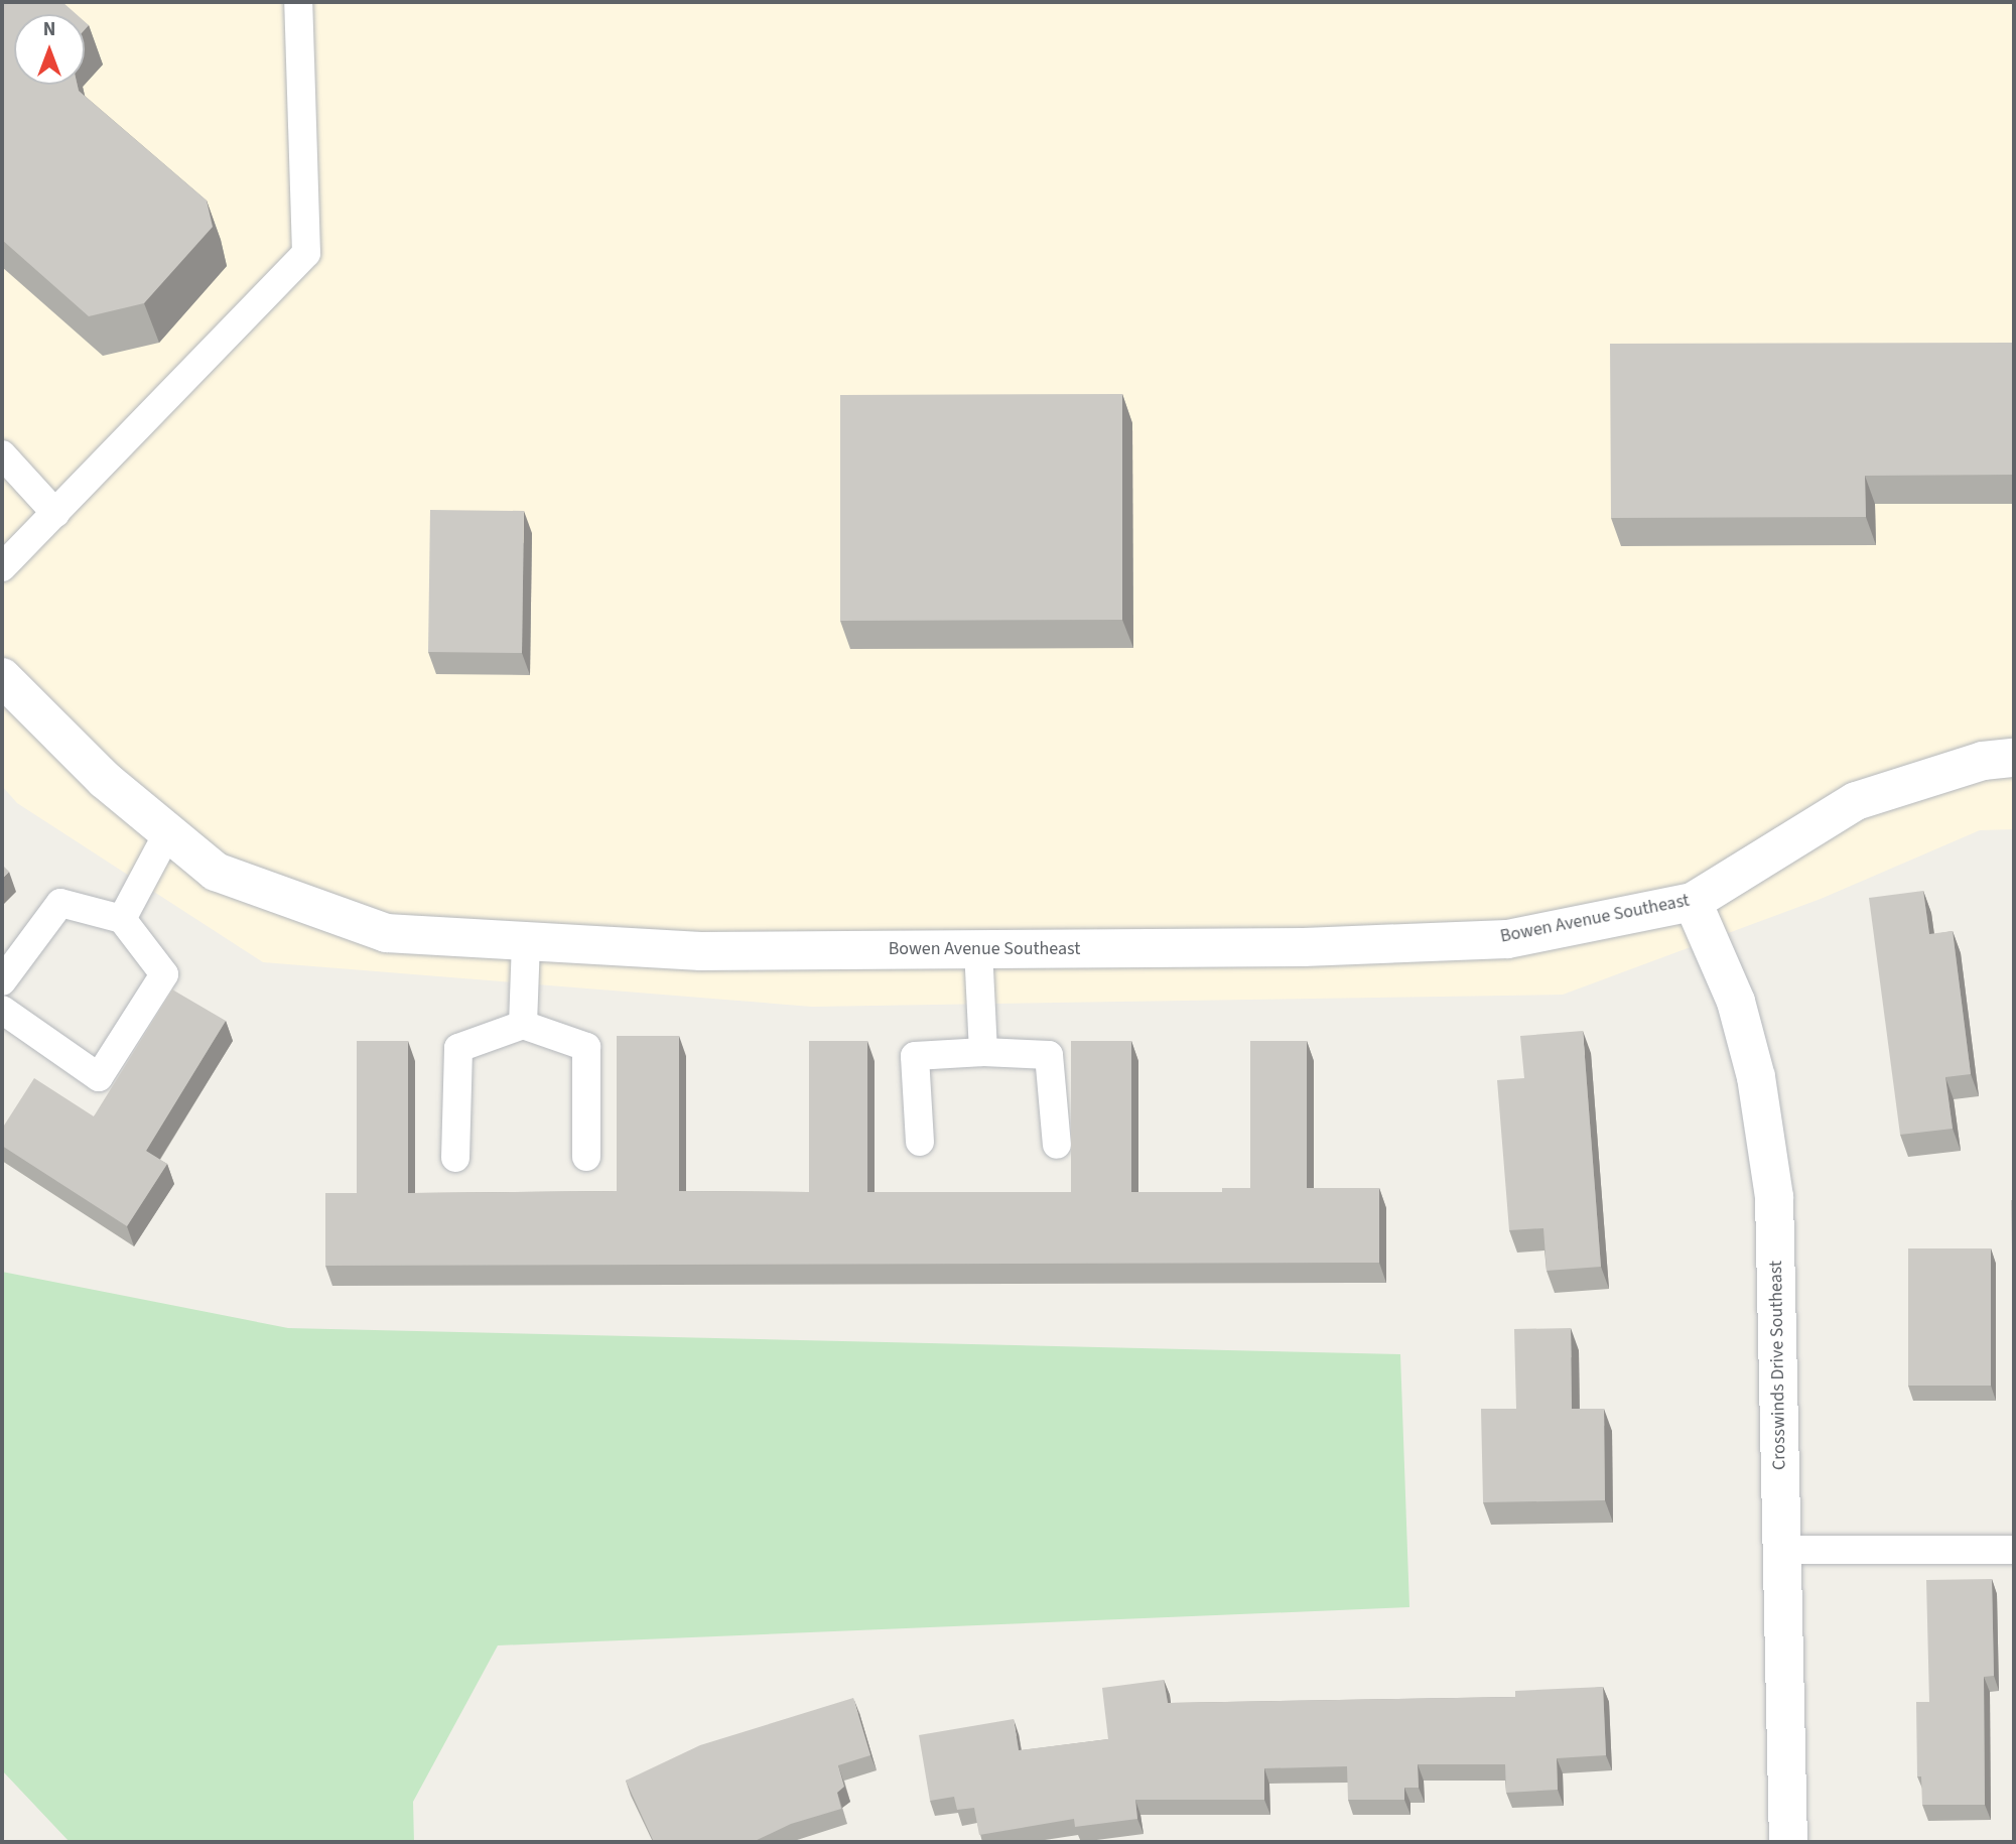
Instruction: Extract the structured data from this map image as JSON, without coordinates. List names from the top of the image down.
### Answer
{
  "streets": {
    "street": ["Bowen Avenue Southeast", "Crosswinds Drive Southeast"]
  },
  "crossings": [
    ["Bowen Avenue Southeast", "Crosswinds Drive Southeast"]
  ],
  "north": "top"
}
